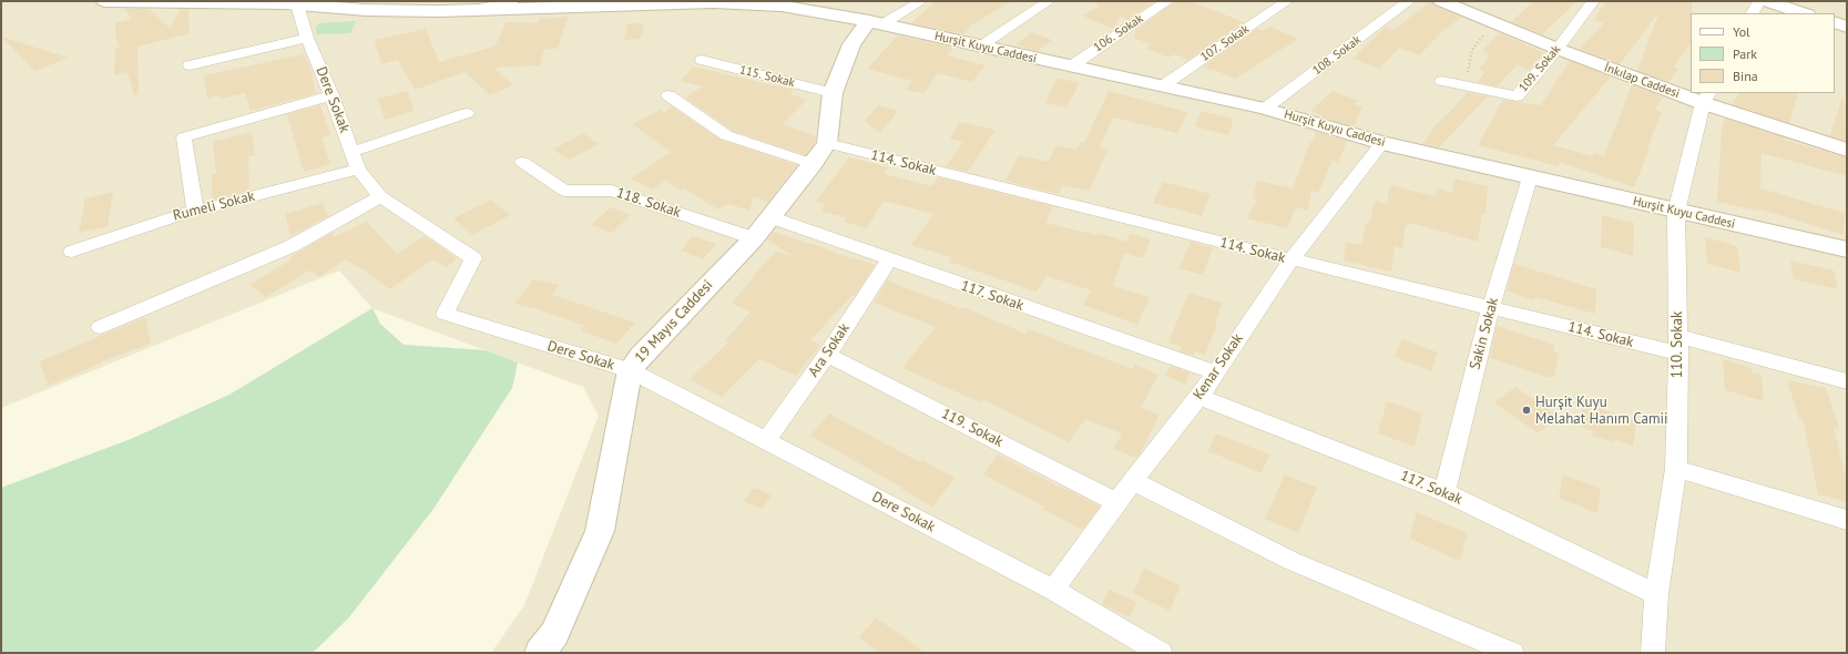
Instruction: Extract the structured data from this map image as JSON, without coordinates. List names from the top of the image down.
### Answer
{
  "streets": {
    "street": [
      "106. Sokak",
      "107. Sokak",
      "Hurşit Kuyu Caddesi",
      "108. Sokak",
      "109. Sokak",
      "115. Sokak",
      "İnkılap Caddesi",
      "Dere Sokak",
      "114. Sokak",
      "118. Sokak",
      "Rumeli Sokak",
      "117. Sokak",
      "19 Mayıs Caddesi",
      "Sakin Sokak",
      "110. Sokak",
      "Ara Sokak",
      "Kenar Sokak",
      "119. Sokak"
    ]
  },
  "crossings": [
    ["106. Sokak", "Hurşit Kuyu Caddesi"],
    ["107. Sokak", "Hurşit Kuyu Caddesi"],
    ["Hurşit Kuyu Caddesi", "108. Sokak"],
    ["Hurşit Kuyu Caddesi", "Dere Sokak"],
    ["Hurşit Kuyu Caddesi", "19 Mayıs Caddesi"],
    ["Hurşit Kuyu Caddesi", "Sakin Sokak"],
    ["Hurşit Kuyu Caddesi", "110. Sokak"],
    ["Hurşit Kuyu Caddesi", "Kenar Sokak"],
    ["109. Sokak", "İnkılap Caddesi"],
    ["115. Sokak", "19 Mayıs Caddesi"],
    ["İnkılap Caddesi", "110. Sokak"],
    ["Dere Sokak", "Rumeli Sokak"],
    ["Dere Sokak", "19 Mayıs Caddesi"],
    ["Dere Sokak", "Ara Sokak"],
    ["Dere Sokak", "Kenar Sokak"],
    ["114. Sokak", "19 Mayıs Caddesi"],
    ["114. Sokak", "Sakin Sokak"],
    ["114. Sokak", "110. Sokak"],
    ["114. Sokak", "Kenar Sokak"],
    ["118. Sokak", "19 Mayıs Caddesi"],
    ["117. Sokak", "19 Mayıs Caddesi"],
    ["117. Sokak", "Sakin Sokak"],
    ["117. Sokak", "110. Sokak"],
    ["117. Sokak", "Ara Sokak"],
    ["117. Sokak", "Kenar Sokak"],
    ["Ara Sokak", "119. Sokak"],
    ["Kenar Sokak", "119. Sokak"]
  ],
  "places": ["Hurşit Kuyu Melahat Hanım Camii"],
  "legend": ["Yol", "Park", "Bina"]
}
